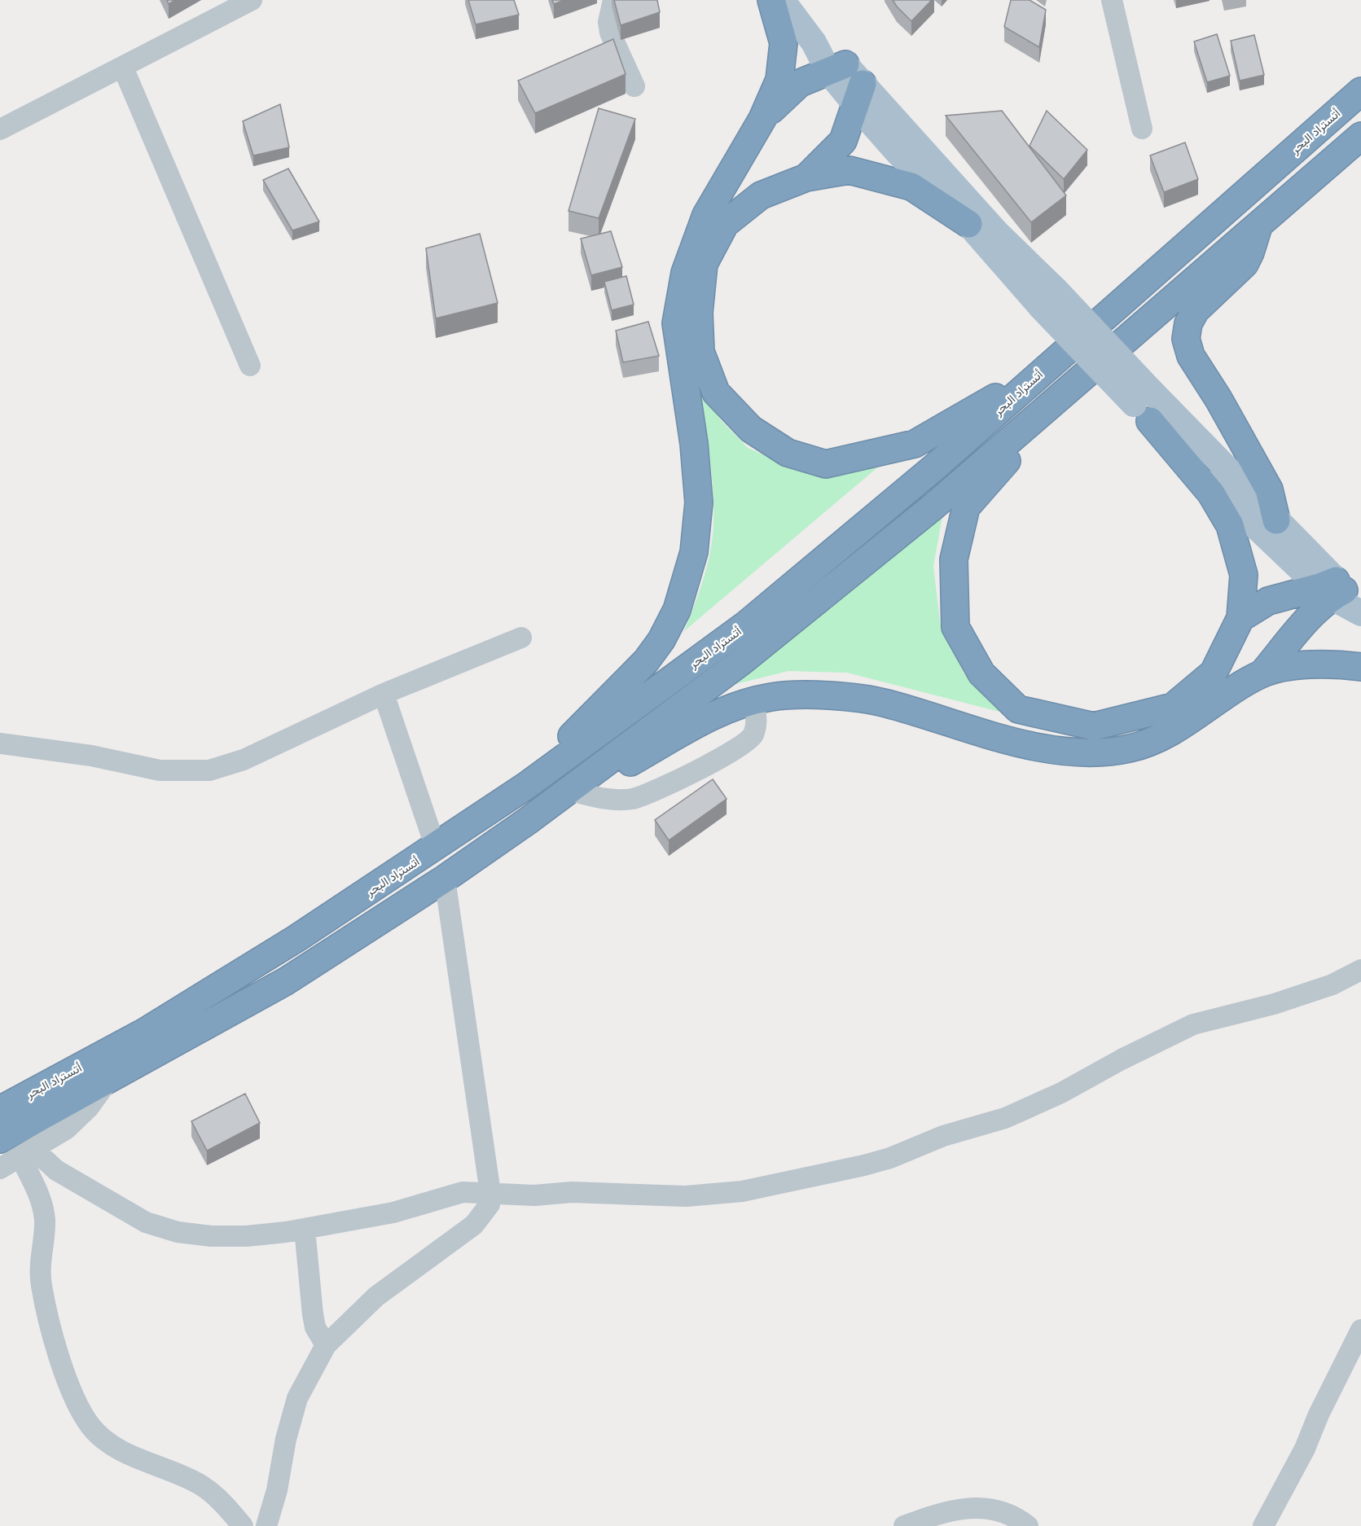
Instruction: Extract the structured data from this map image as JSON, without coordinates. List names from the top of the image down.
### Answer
{
  "streets": {
    "highway": ["أتستراد البحر"]
  }
}
